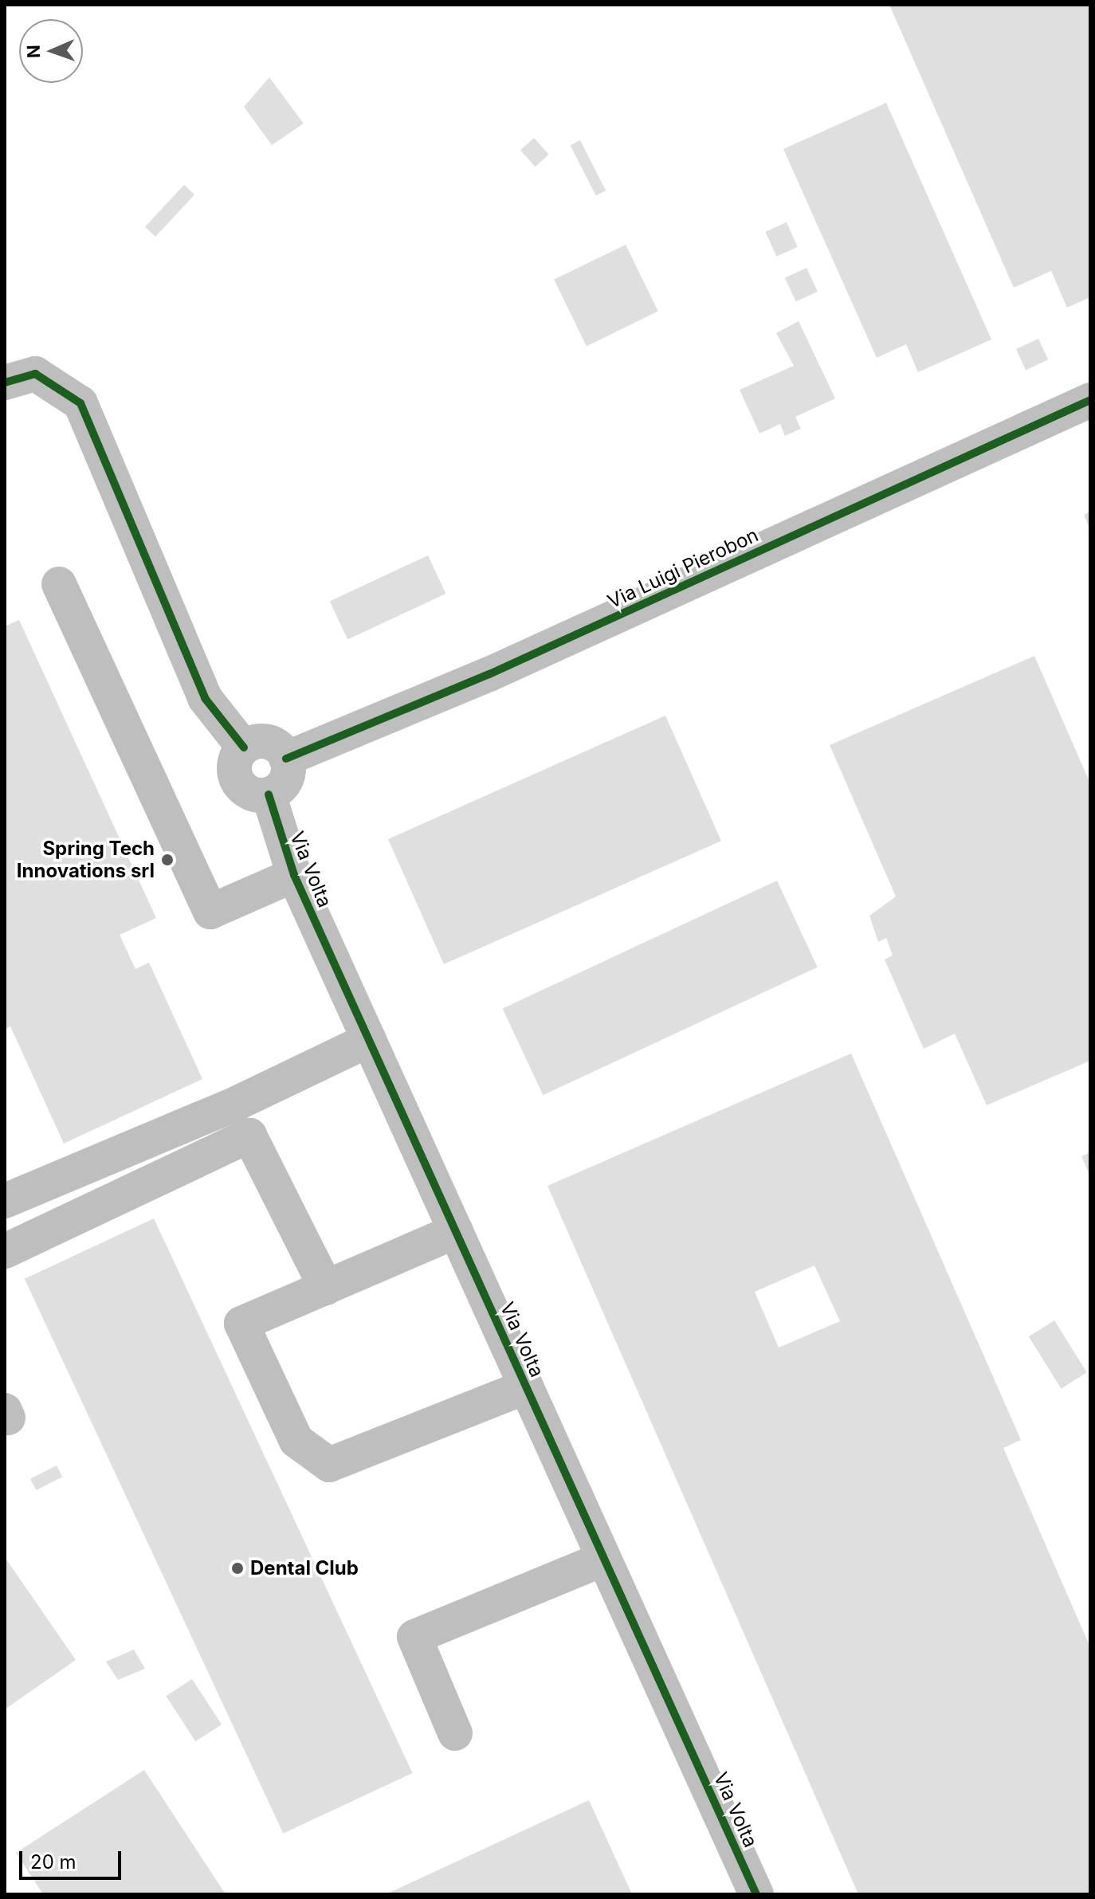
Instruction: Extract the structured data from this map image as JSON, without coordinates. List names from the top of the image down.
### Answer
{
  "streets": {
    "street": ["Via Luigi Pierobon", "Via Volta"]
  },
  "crossings": [
    ["Via Luigi Pierobon", "Via Volta"]
  ],
  "places": ["Spring Tech Innovations srl", "Dental Club"],
  "scale_bar": "20 m",
  "north": "left"
}
